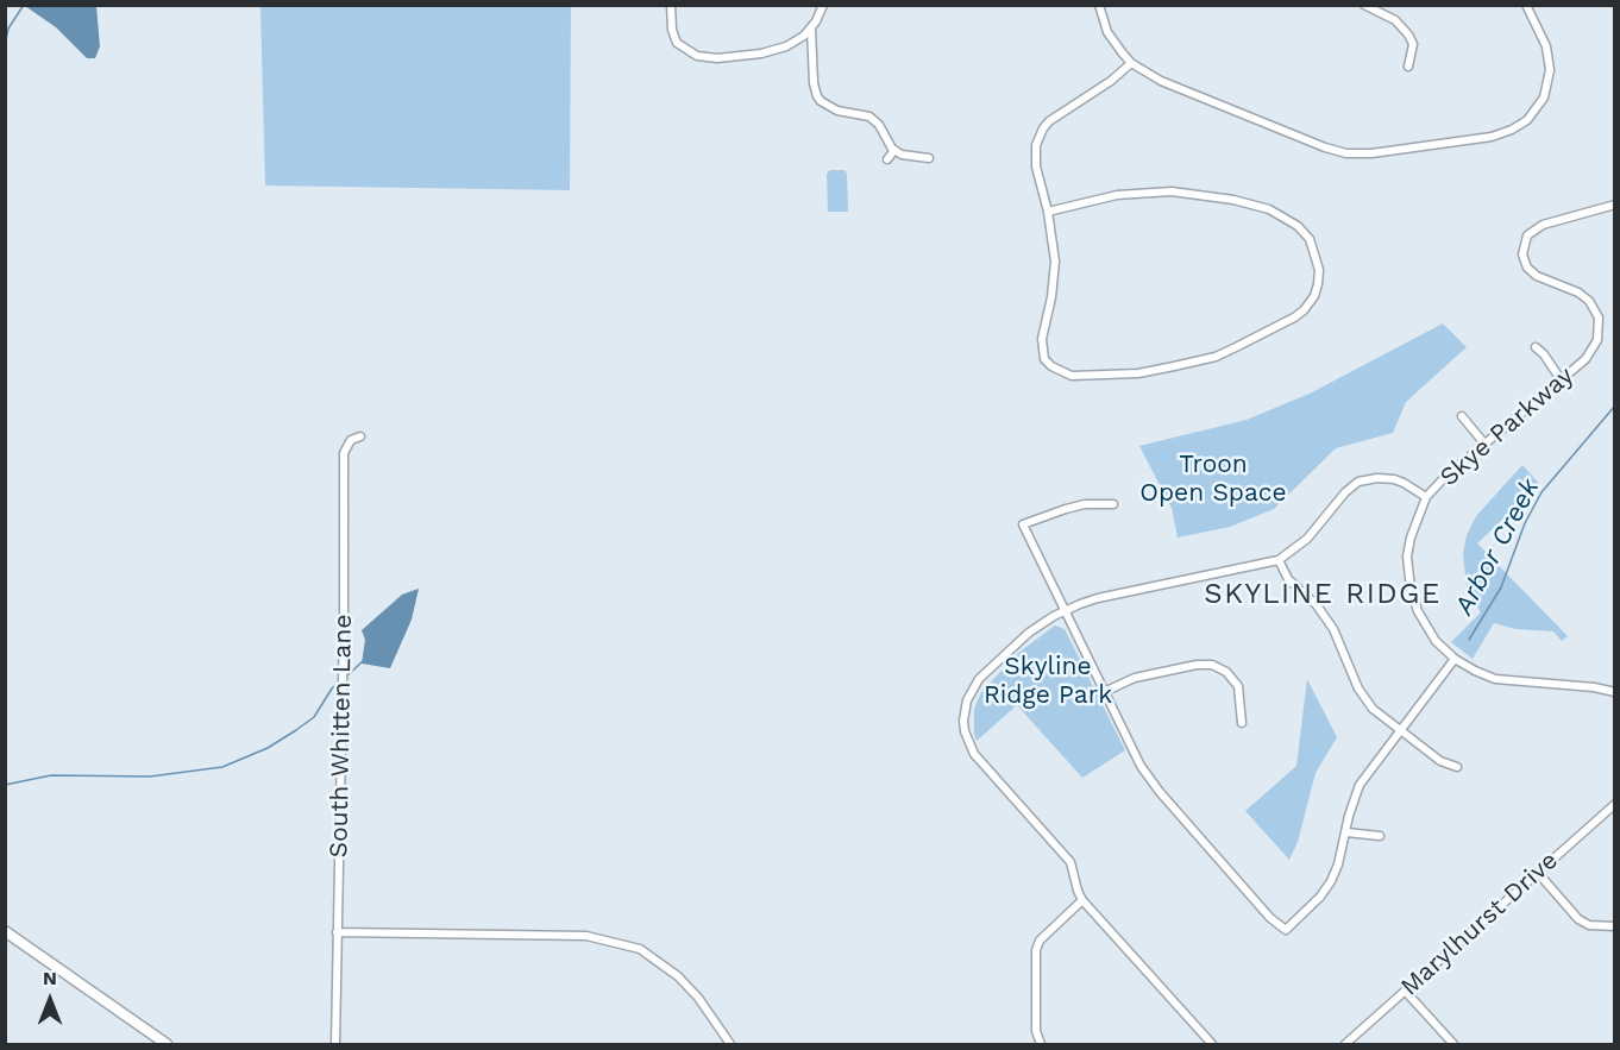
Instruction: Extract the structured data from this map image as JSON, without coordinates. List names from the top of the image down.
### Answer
{
  "streets": {
    "street": ["Skye Parkway", "South Whitten Lane", "Marylhurst Drive"]
  },
  "districts": ["SKYLINE RIDGE"],
  "water": ["Arbor Creek"],
  "parks": ["Troon Open Space", "Skyline Ridge Park"],
  "north": "top"
}
